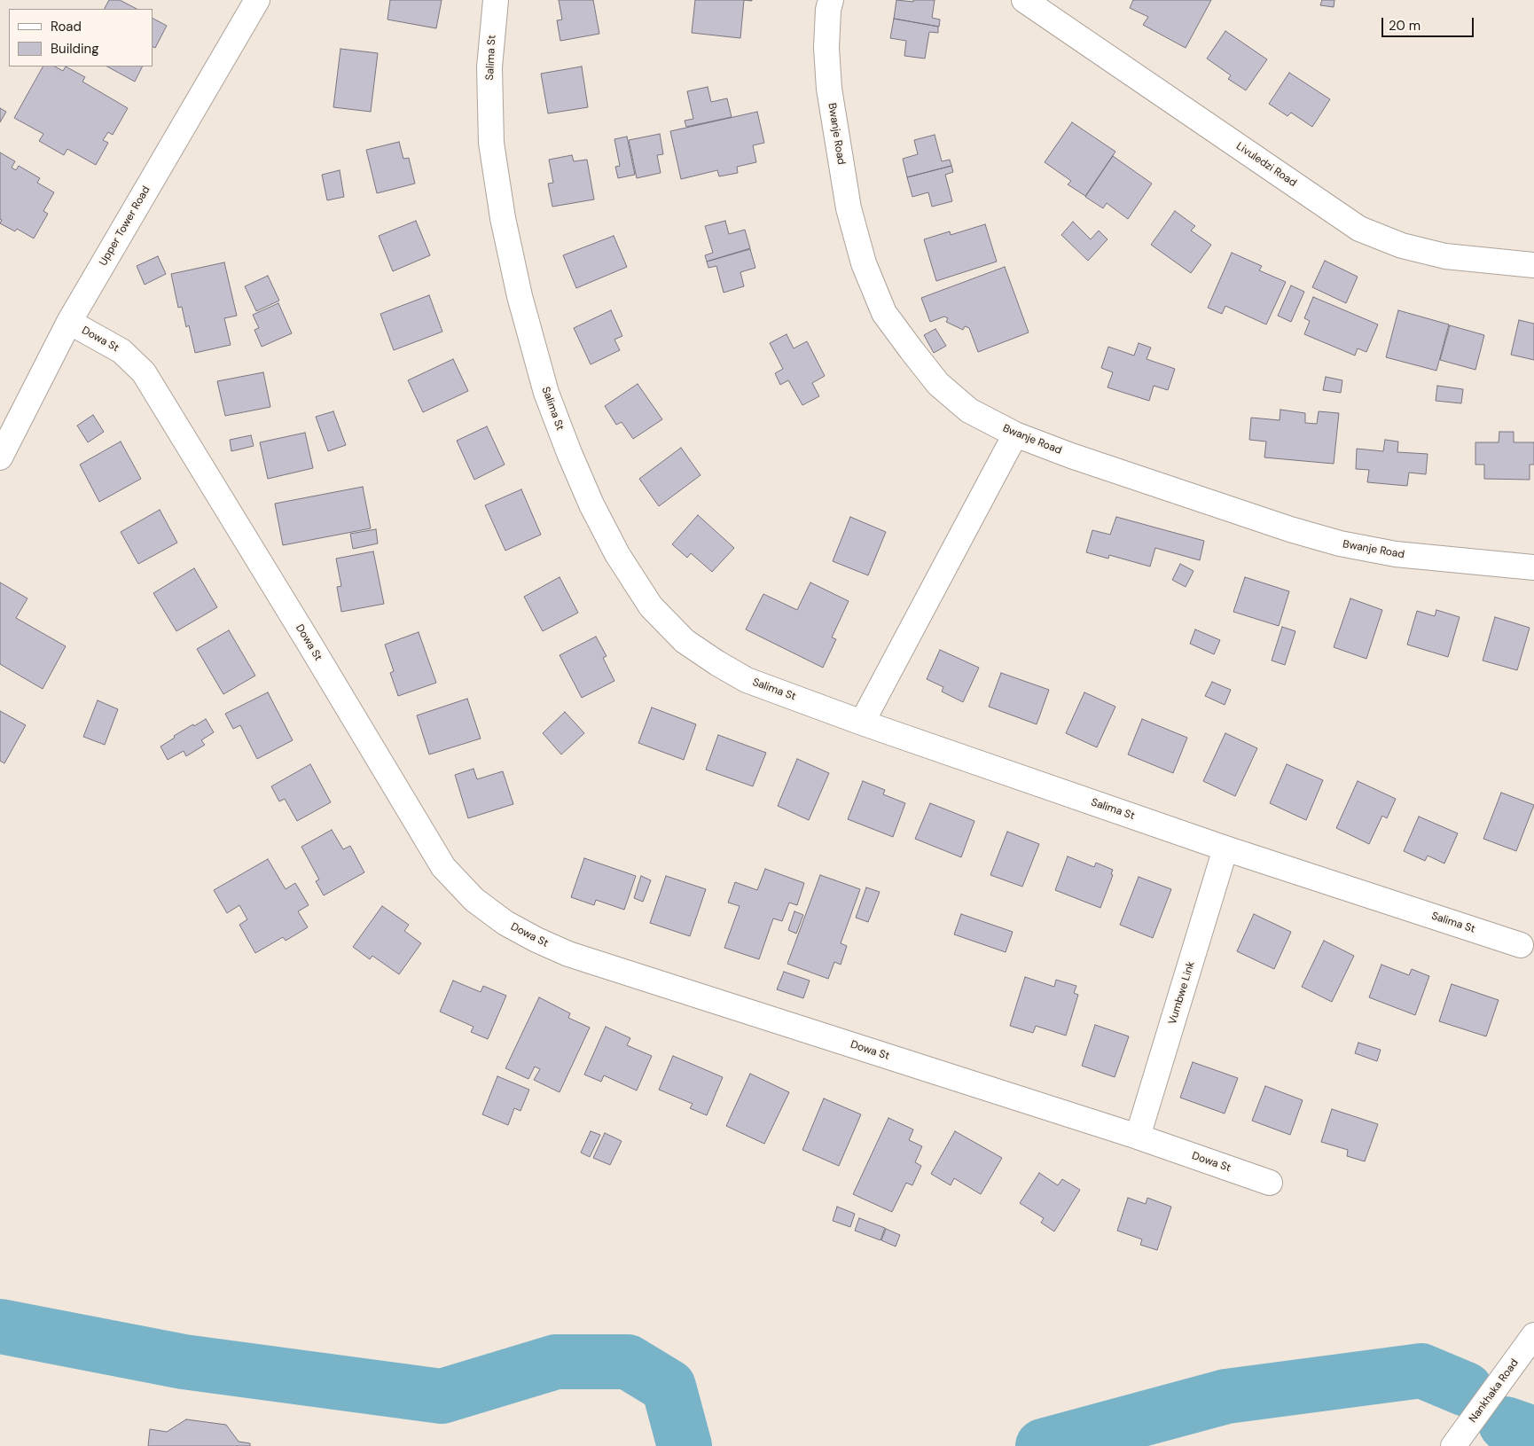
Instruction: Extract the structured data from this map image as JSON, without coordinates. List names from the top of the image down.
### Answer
{
  "streets": {
    "street": [
      "Salima St",
      "Bwanje Road",
      "Livuledzi Road",
      "Upper Tower Road",
      "Dowa St",
      "Vumbwe Link",
      "Nankhaka Road"
    ]
  },
  "crossings": [
    ["Salima St", "Vumbwe Link"],
    ["Upper Tower Road", "Dowa St"],
    ["Dowa St", "Vumbwe Link"]
  ],
  "legend": ["Road", "Building"],
  "scale_bar": "20 m"
}
